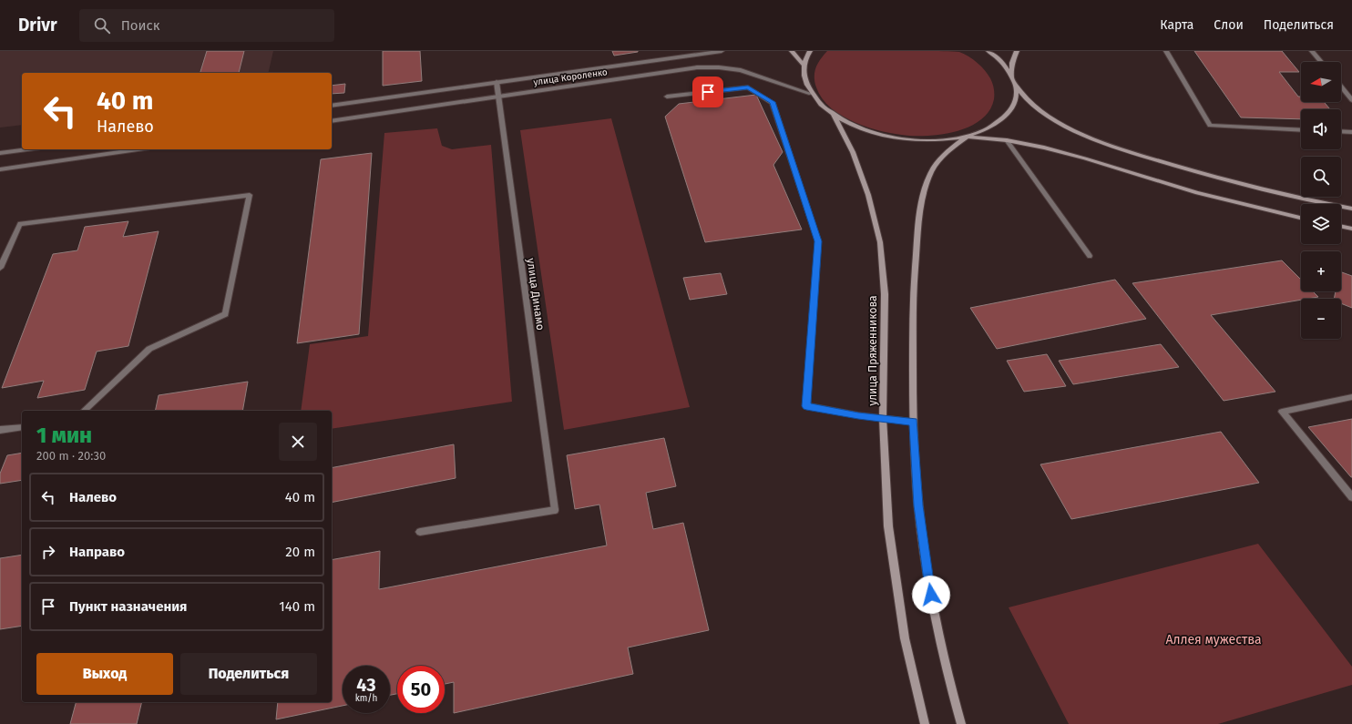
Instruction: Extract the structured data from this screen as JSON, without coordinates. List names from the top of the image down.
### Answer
{
  "streets": {
    "main road": ["улица Пряженникова"],
    "street": ["улица Короленко", "улица Динамо"]
  },
  "crossings": [
    ["улица Короленко", "улица Динамо"]
  ],
  "parks": ["Аллея мужества"],
  "north": "left",
  "page": {
    "header": "Drivr",
    "search": "Поиск",
    "nav": ["Карта", "Слои", "Поделиться"],
    "map_buttons": ["+", "−"],
    "turn": ["40 m", "Налево"],
    "heading": ["1 мин", "200 m · 20:30"],
    "list": [
      {
        "name": "Налево",
        "value": "40 m"
      },
      {
        "name": "Направо",
        "value": "20 m"
      },
      {
        "name": "Пункт назначения",
        "value": "140 m"
      }
    ],
    "buttons": ["Выход", "Поделиться"],
    "speed": "43 km/h",
    "limit": "50"
  }
}
